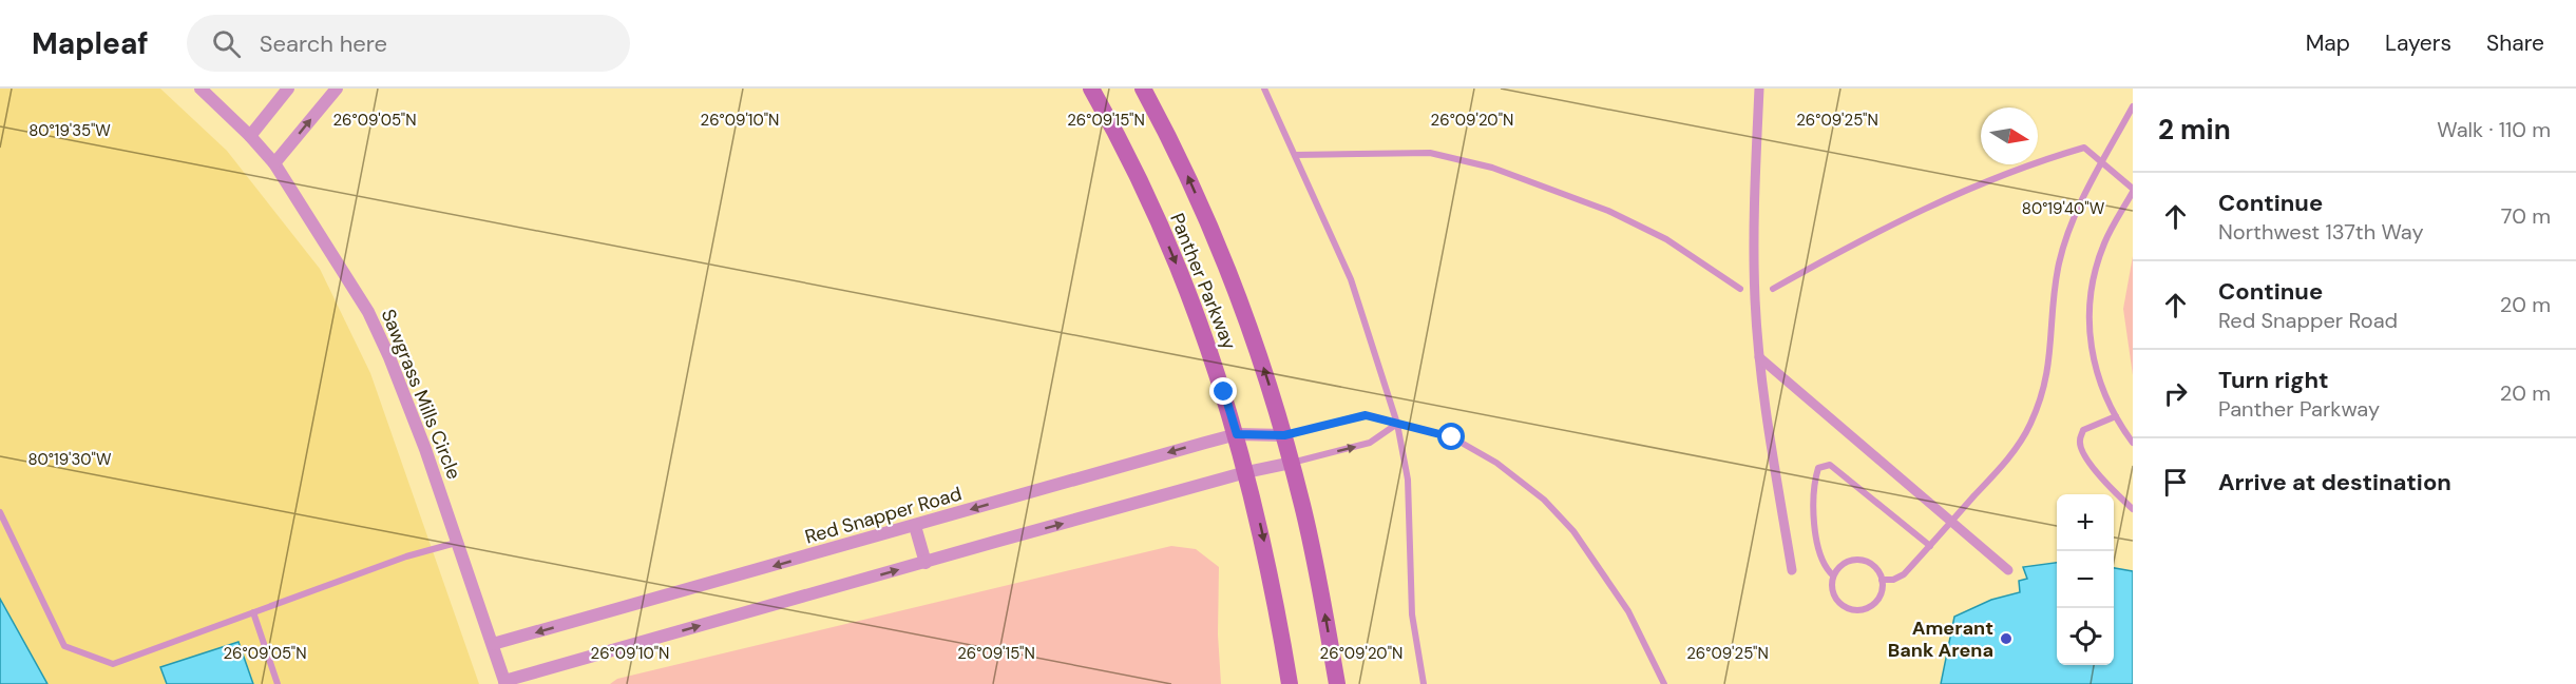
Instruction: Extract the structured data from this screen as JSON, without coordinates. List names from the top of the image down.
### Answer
{
  "streets": {
    "main road": ["Panther Parkway"],
    "street": ["Sawgrass Mills Circle", "Red Snapper Road"]
  },
  "crossings": [
    ["Panther Parkway", "Red Snapper Road"],
    ["Sawgrass Mills Circle", "Red Snapper Road"]
  ],
  "places": ["Amerant Bank Arena"],
  "north": "right",
  "page": {
    "header": "Mapleaf",
    "search": "Search here",
    "nav": ["Map", "Layers", "Share"],
    "heading": ["2 min", "Walk · 110 m"],
    "list": [
      ["Continue", "Northwest 137th Way", "70 m"],
      ["Continue", "Red Snapper Road", "20 m"],
      ["Turn right", "Panther Parkway", "20 m"],
      "Arrive at destination"
    ],
    "map_buttons": ["+", "−"]
  },
  "coordinates": [
    "26°09'05\"N",
    "26°09'25\"N",
    "26°09'10\"N",
    "26°09'15\"N",
    "26°09'20\"N",
    "80°19'35\"W",
    "80°19'40\"W",
    "80°19'30\"W"
  ]
}
